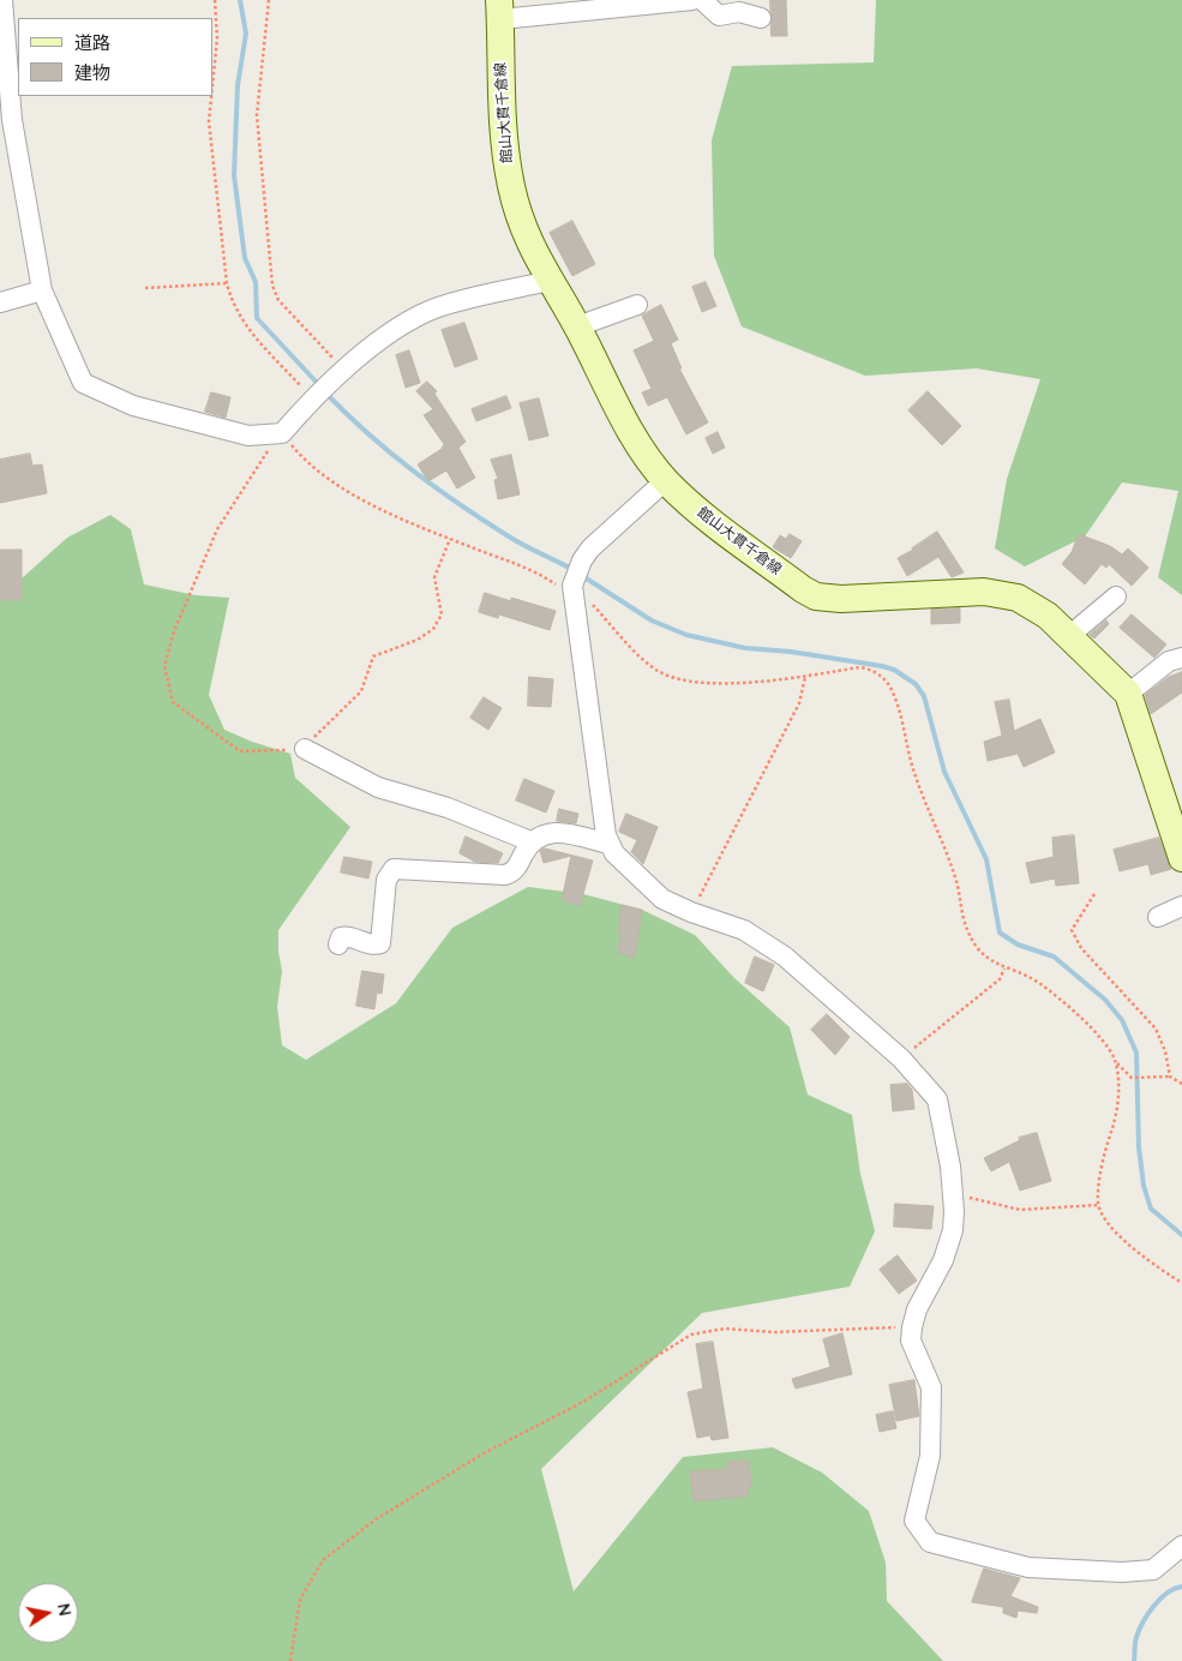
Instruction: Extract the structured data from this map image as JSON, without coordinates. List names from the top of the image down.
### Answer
{
  "streets": {
    "main road": ["館山大貫千倉線"]
  },
  "legend": ["道路", "建物"],
  "north": "right"
}
